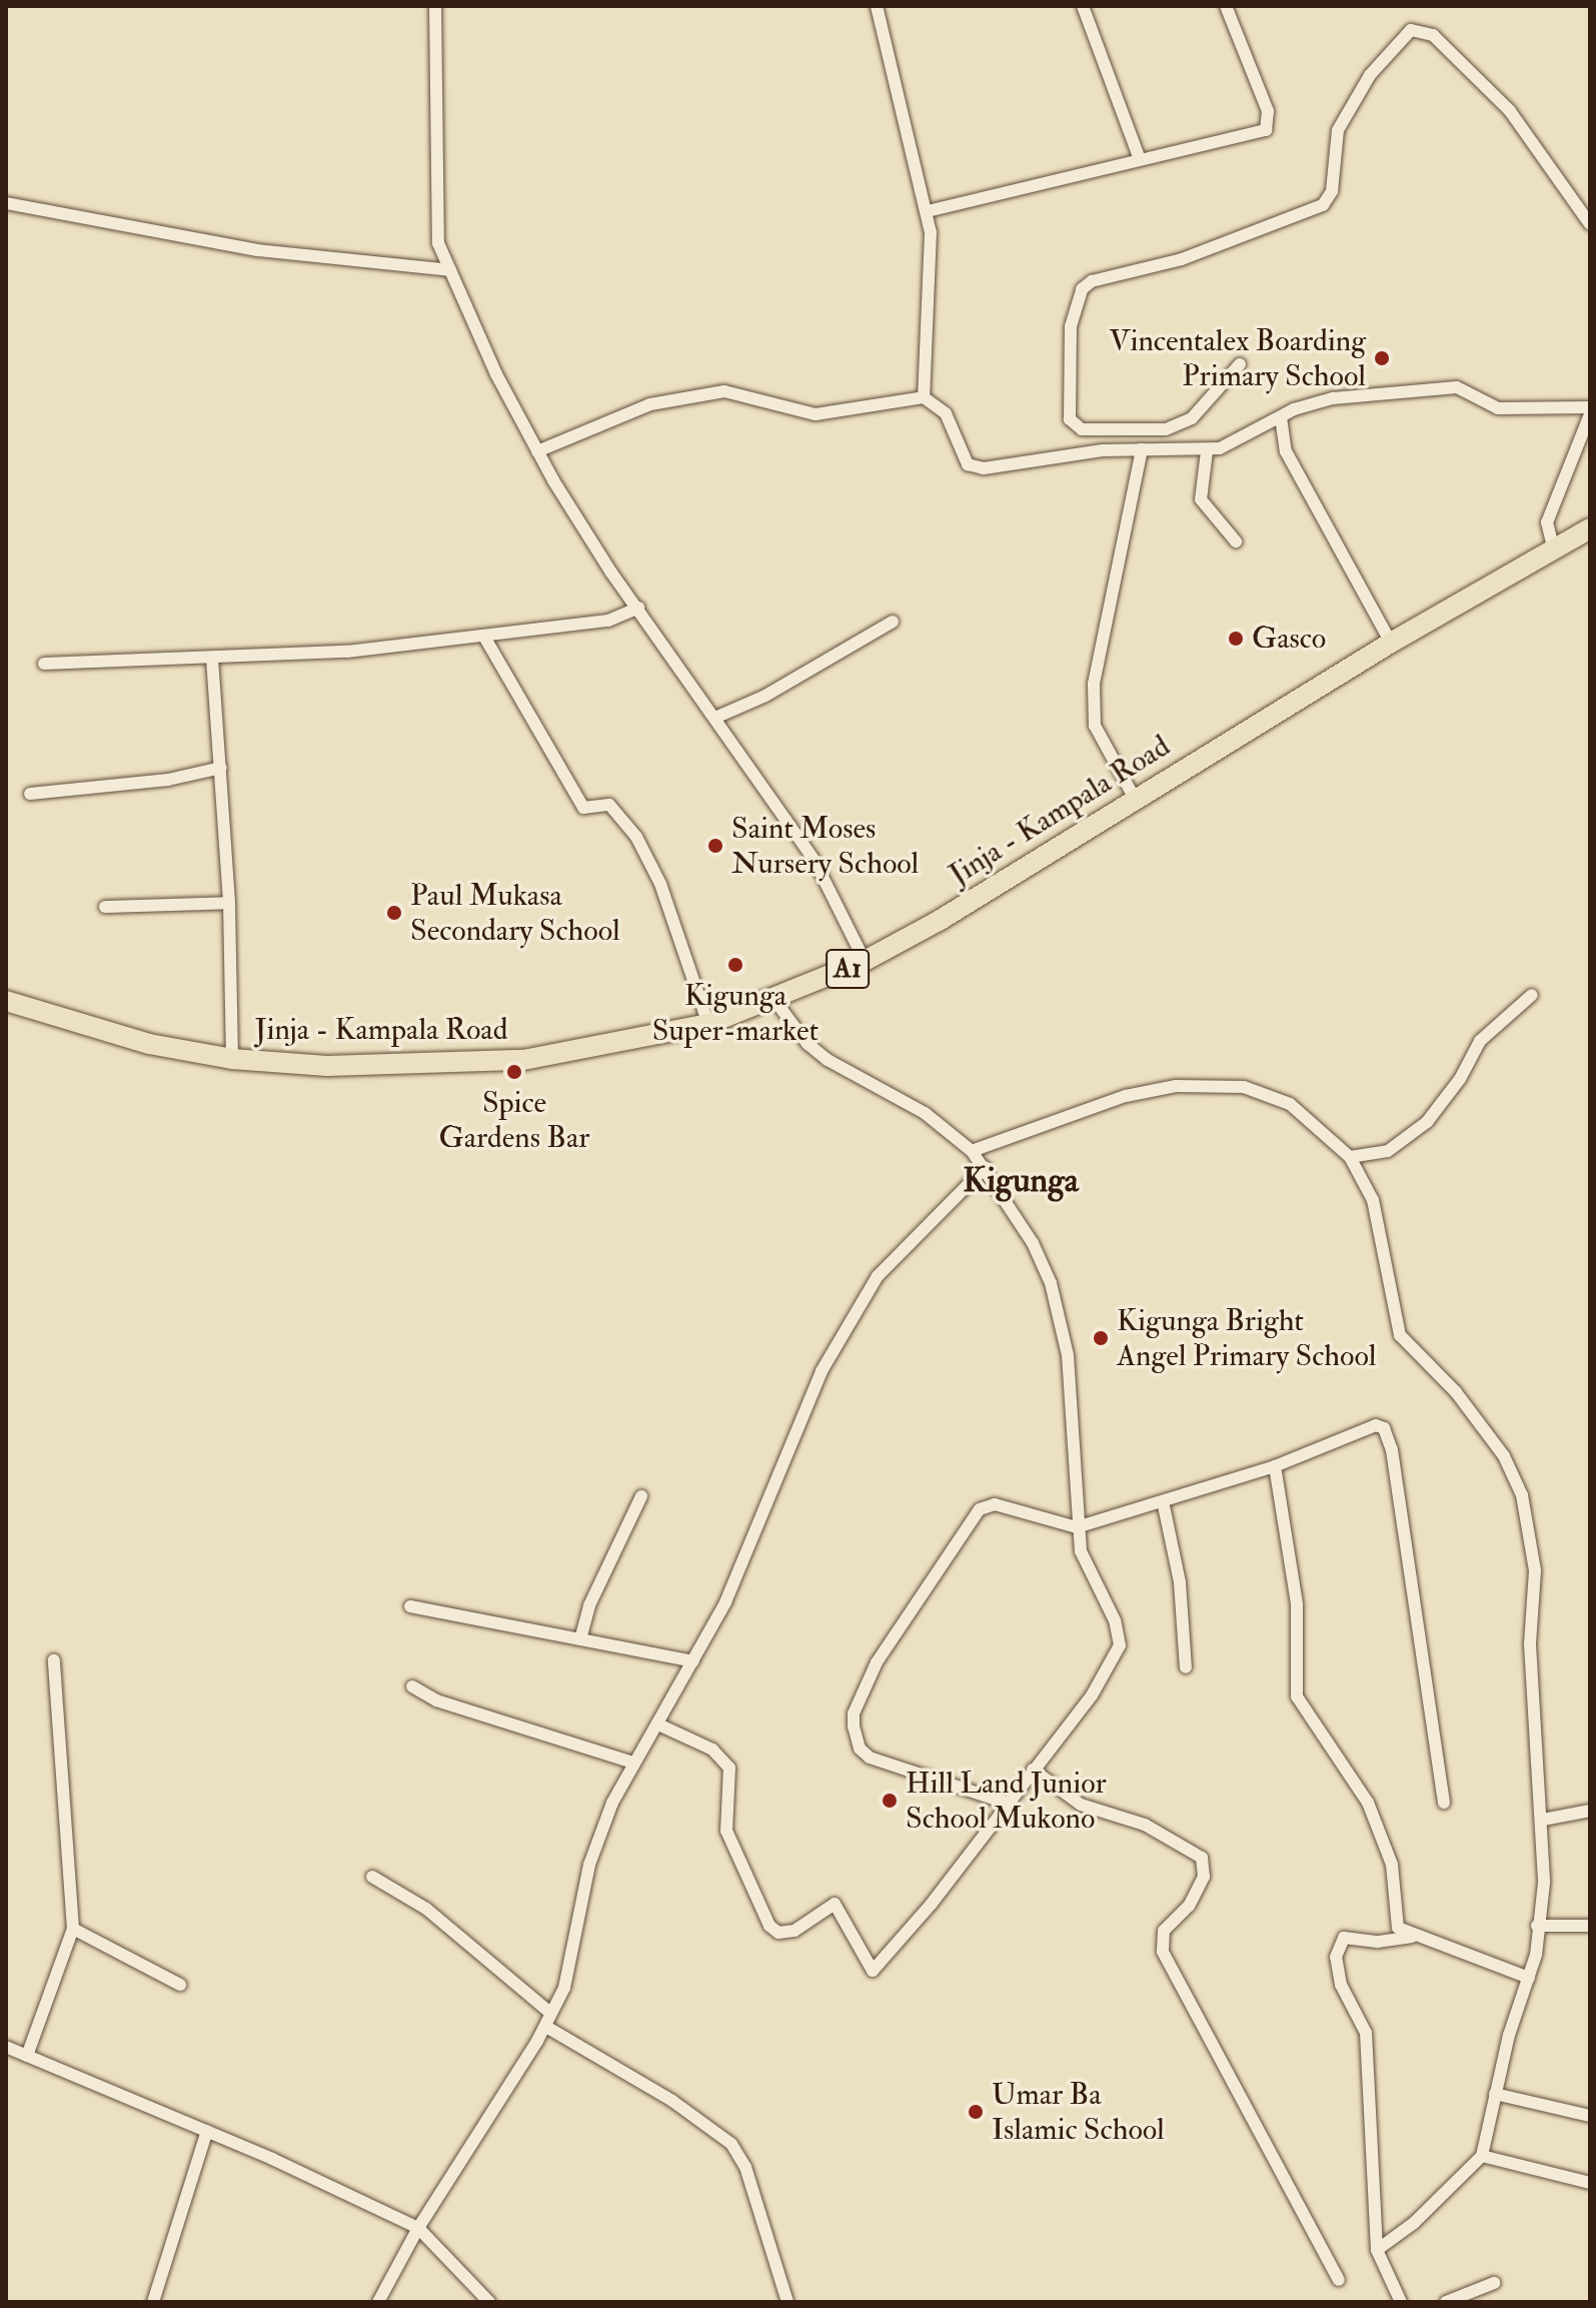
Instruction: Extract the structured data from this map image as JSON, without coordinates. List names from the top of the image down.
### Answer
{
  "streets": {
    "highway": ["Jinja - Kampala Road", "A1"]
  },
  "districts": ["Kigunga"],
  "places": [
    "Vincentalex Boarding Primary School",
    "Gasco",
    "Saint Moses Nursery School",
    "Paul Mukasa Secondary School",
    "Kigunga Super-market",
    "Spice Gardens Bar",
    "Kigunga Bright Angel Primary School",
    "Hill Land Junior School Mukono",
    "Umar Ba Islamic School"
  ]
}
